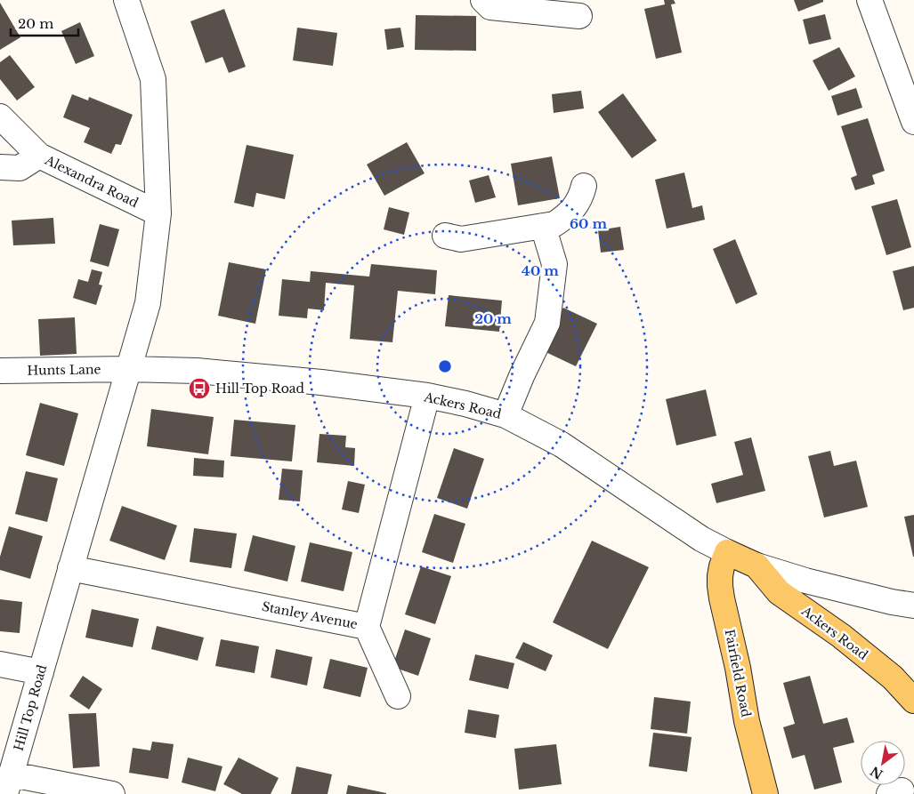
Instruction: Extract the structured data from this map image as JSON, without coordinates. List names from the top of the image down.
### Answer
{
  "streets": {
    "main road": ["Ackers Road", "Fairfield Road"],
    "street": [
      "Alexandra Road",
      "Hunts Lane",
      "Stanley Avenue",
      "Hill Top Road"
    ]
  },
  "crossings": [
    ["Alexandra Road", "Hill Top Road"],
    ["Hunts Lane", "Ackers Road"],
    ["Hunts Lane", "Hill Top Road"],
    ["Ackers Road", "Stanley Avenue"],
    ["Ackers Road", "Fairfield Road"],
    ["Ackers Road", "Hill Top Road"],
    ["Stanley Avenue", "Hill Top Road"]
  ],
  "places": {
    "bus stop": ["Hill Top Road"]
  },
  "scale_bar": "20 m",
  "north": "bottom left",
  "rings": ["60 m", "40 m", "20 m"]
}
